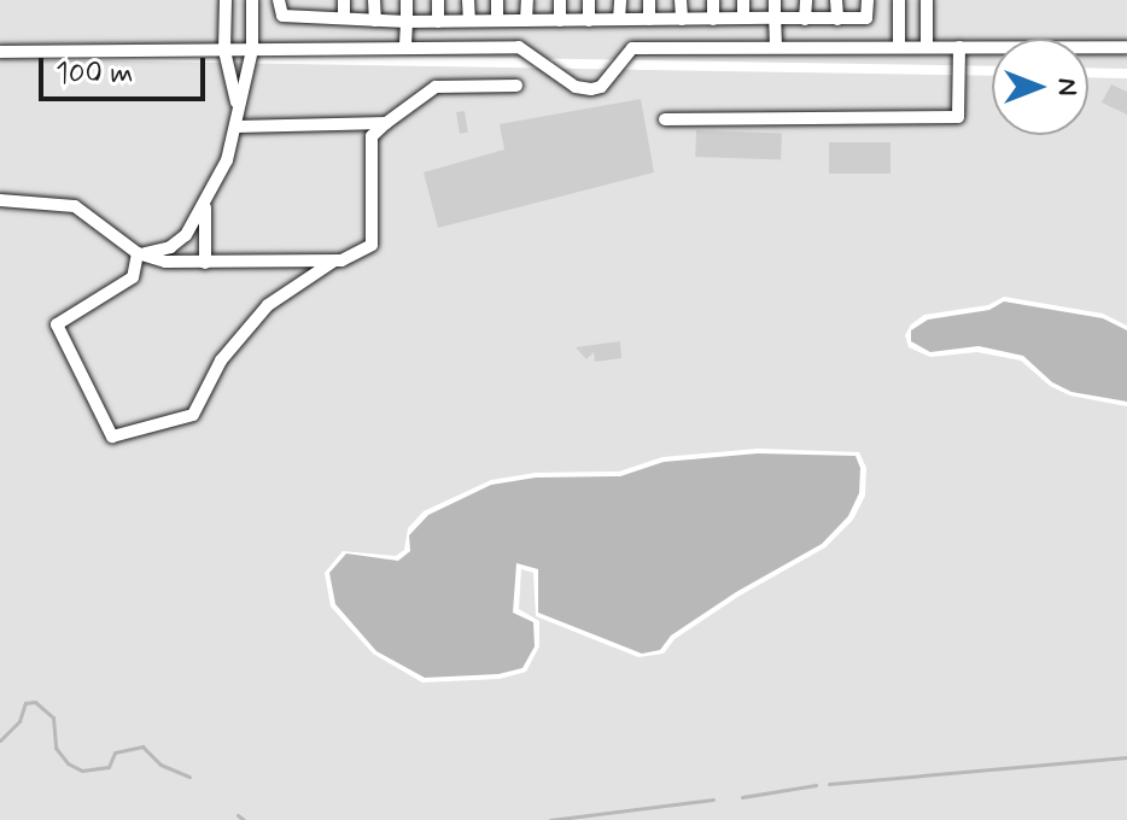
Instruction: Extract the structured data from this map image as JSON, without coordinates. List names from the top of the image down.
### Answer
{
  "scale_bar": "100 m",
  "north": "right"
}
